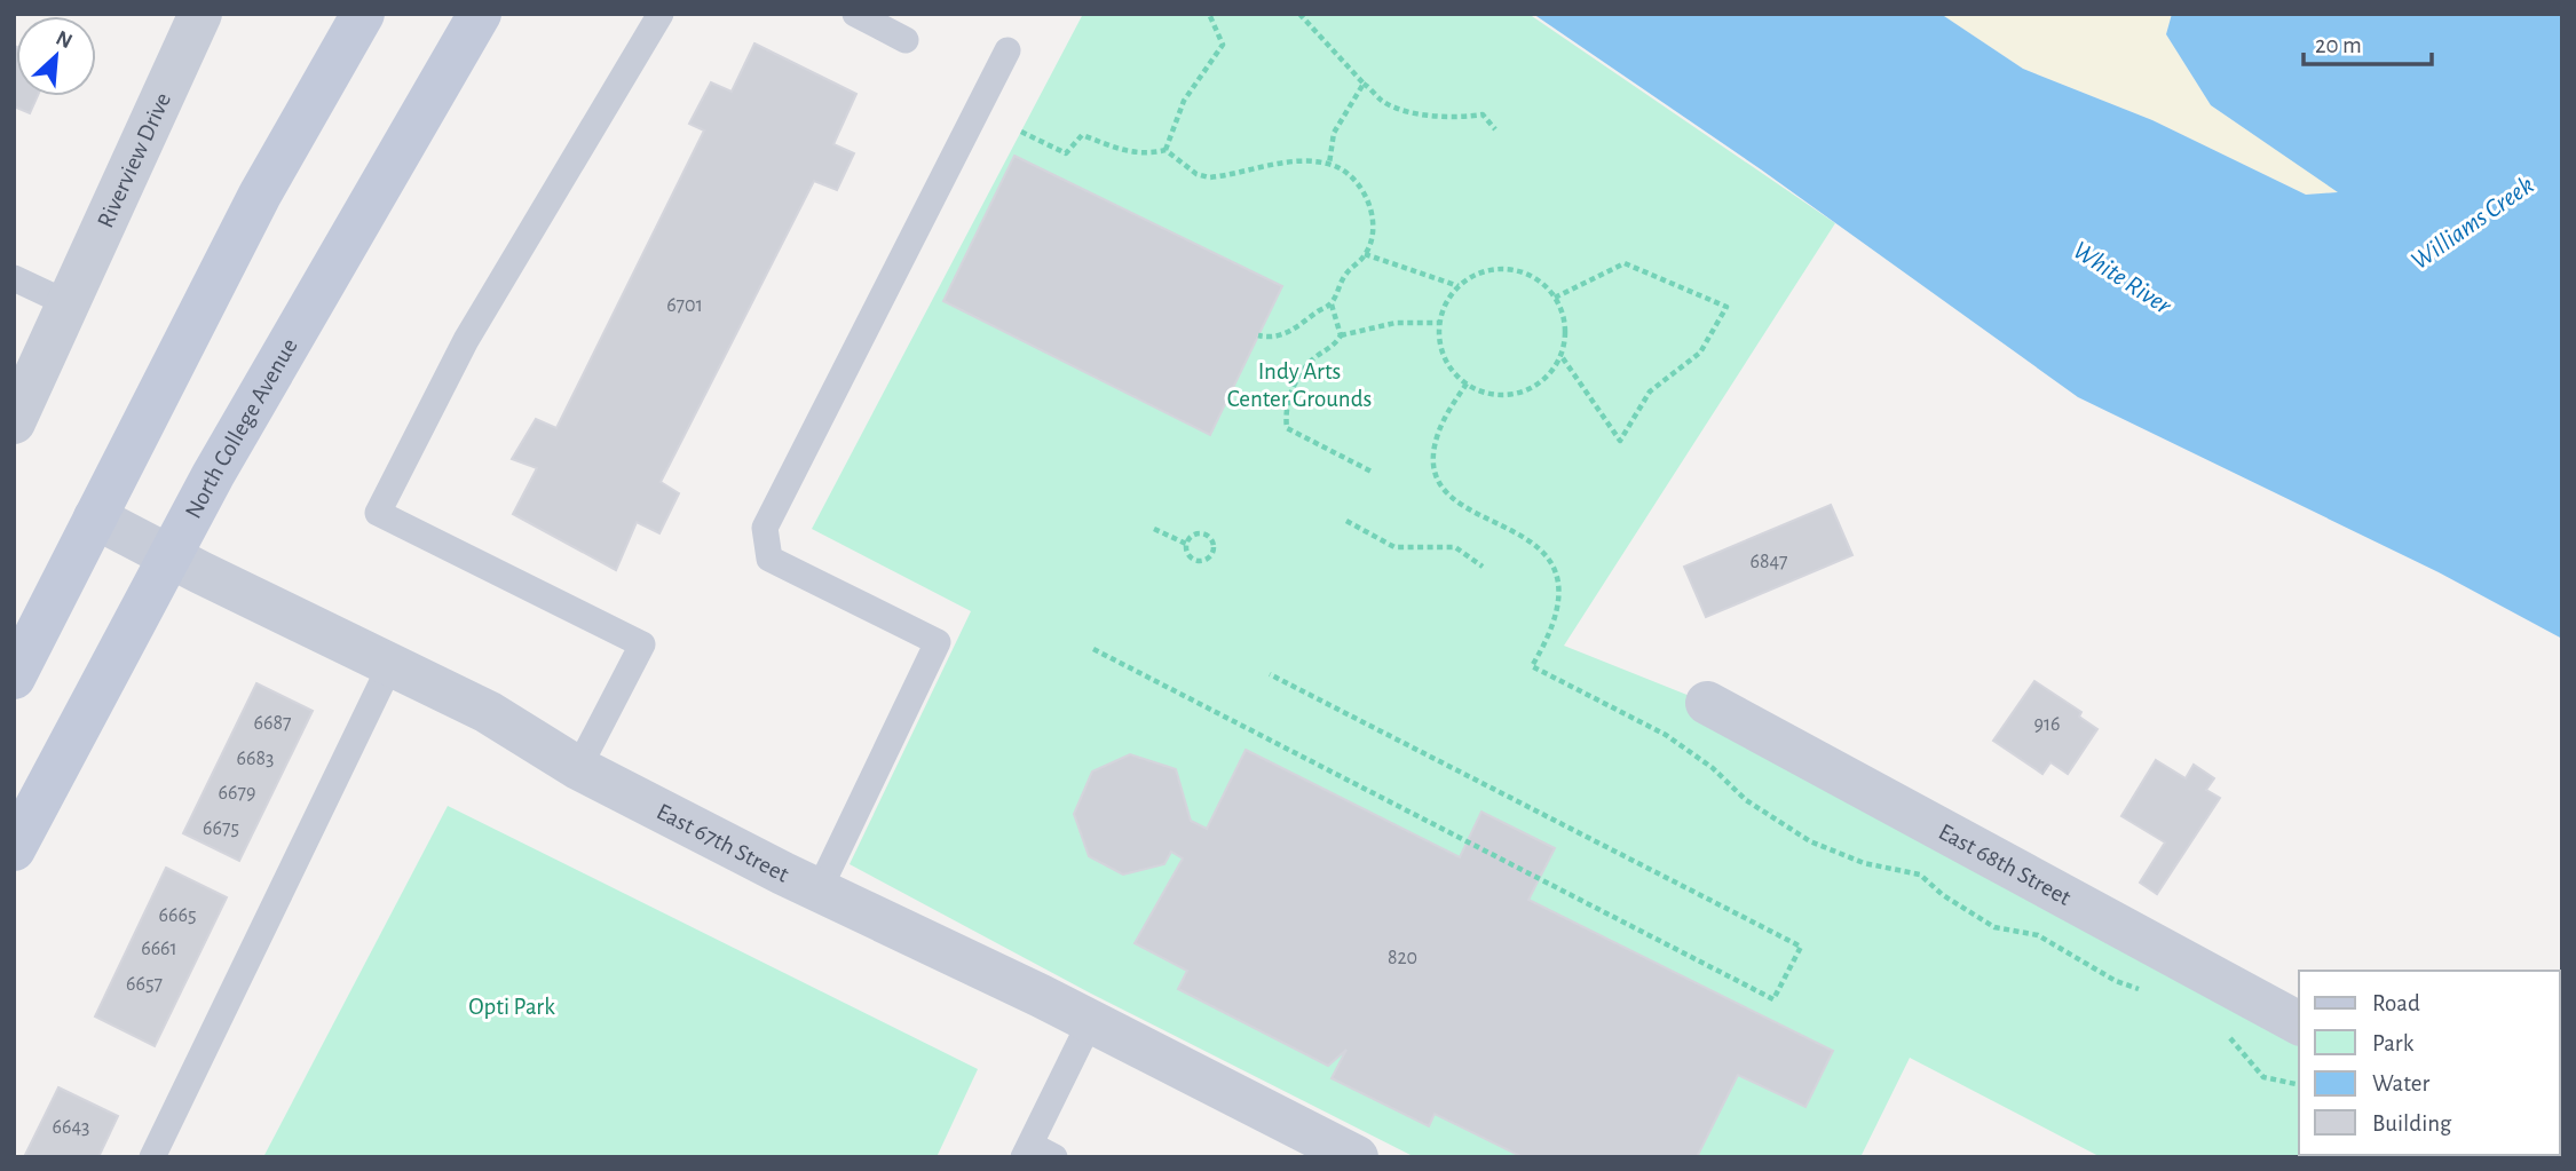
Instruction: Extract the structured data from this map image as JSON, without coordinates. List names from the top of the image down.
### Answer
{
  "streets": {
    "main road": ["North College Avenue"],
    "street": ["Riverview Drive", "East 67th Street", "East 68th Street"]
  },
  "crossings": [
    ["North College Avenue", "East 67th Street"]
  ],
  "water": ["Williams Creek", "White River"],
  "parks": ["Indy Arts Center Grounds", "Opti Park"],
  "house_numbers": [
    "6701",
    "6847",
    "6687",
    "916",
    "6683",
    "6679",
    "6675",
    "6665",
    "6661",
    "820",
    "6657",
    "6643"
  ],
  "legend": [
    "Road",
    "Park",
    "Water",
    "Building"
  ],
  "scale_bar": "20 m",
  "north": "top right"
}
